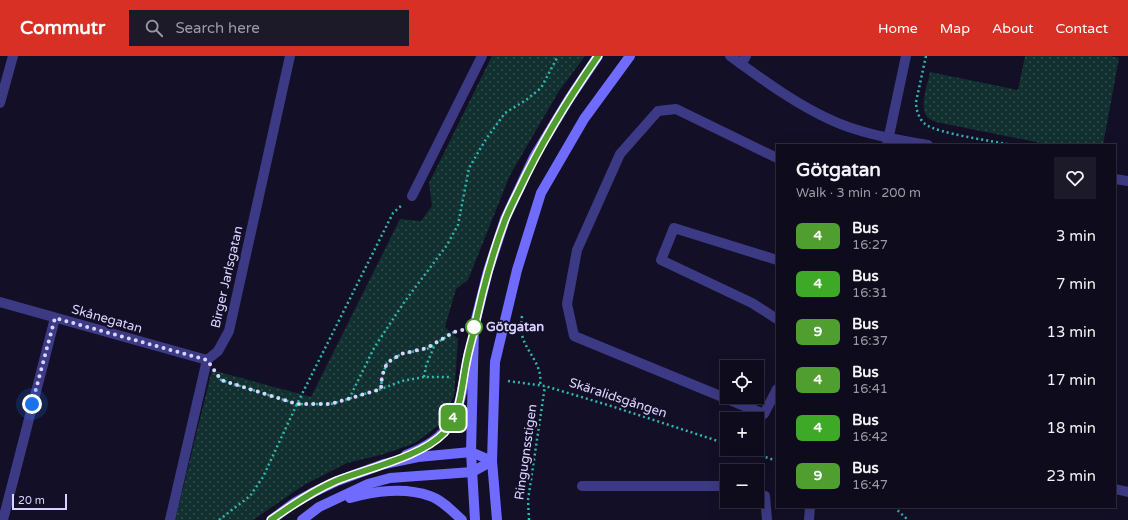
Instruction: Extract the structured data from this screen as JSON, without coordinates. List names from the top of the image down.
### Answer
{
  "streets": {
    "street": ["Birger Jarlsgatan", "Skånegatan"],
    "path": ["Skäralidsgången", "Ringugnsstigen"]
  },
  "crossings": [
    ["Birger Jarlsgatan", "Skånegatan"],
    ["Skäralidsgången", "Ringugnsstigen"]
  ],
  "places": ["Götgatan"],
  "lines": ["bus line 4"],
  "scale_bar": "20 m",
  "page": {
    "header": "Commutr",
    "search": "Search here",
    "nav": [
      "Home",
      "Map",
      "About",
      "Contact"
    ],
    "on_map": "4",
    "heading": ["Götgatan", "Walk · 3 min · 200 m"],
    "list": [
      {
        "mark": "4",
        "name": "Bus",
        "note": "16:27",
        "value": "3 min"
      },
      {
        "mark": "4",
        "name": "Bus",
        "note": "16:31",
        "value": "7 min"
      },
      {
        "mark": "9",
        "name": "Bus",
        "note": "16:37",
        "value": "13 min"
      },
      {
        "mark": "4",
        "name": "Bus",
        "note": "16:41",
        "value": "17 min"
      },
      {
        "mark": "4",
        "name": "Bus",
        "note": "16:42",
        "value": "18 min"
      },
      {
        "mark": "9",
        "name": "Bus",
        "note": "16:47",
        "value": "23 min"
      }
    ],
    "map_buttons": ["+", "−"],
    "scale": "20 m"
  }
}
